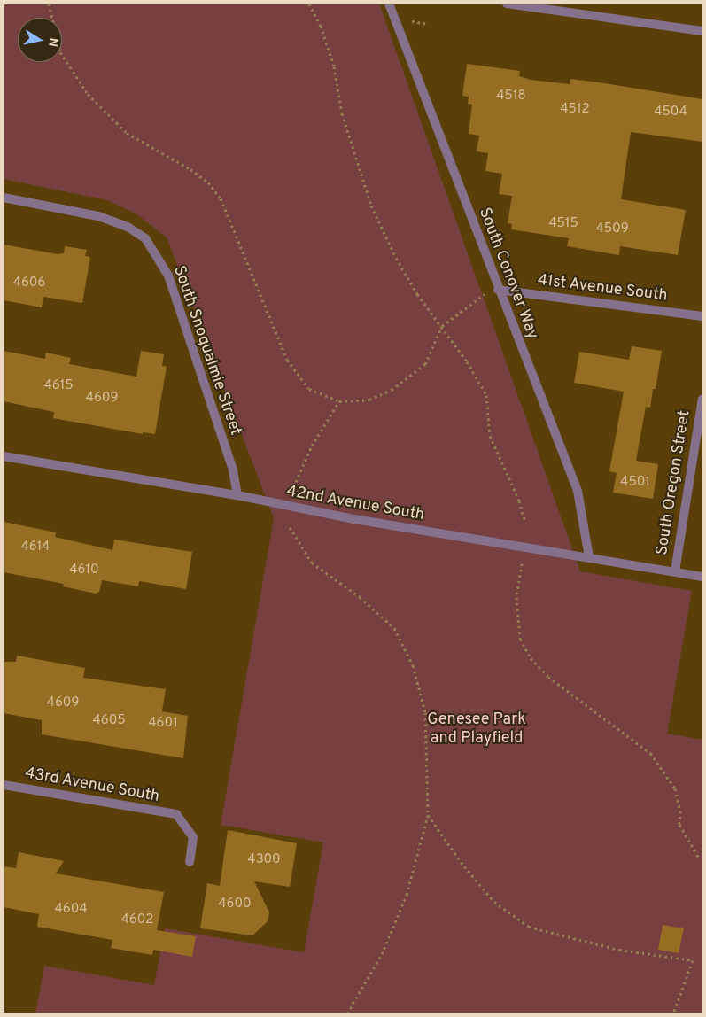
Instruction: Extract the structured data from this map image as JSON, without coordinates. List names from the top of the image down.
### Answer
{
  "streets": {
    "street": [
      "South Conover Way",
      "41st Avenue South",
      "South Snoqualmie Street",
      "South Oregon Street",
      "42nd Avenue South",
      "43rd Avenue South"
    ]
  },
  "crossings": [
    ["South Conover Way", "41st Avenue South"],
    ["South Conover Way", "42nd Avenue South"],
    ["South Snoqualmie Street", "42nd Avenue South"],
    ["South Oregon Street", "42nd Avenue South"]
  ],
  "parks": ["Genesee Park and Playfield"],
  "house_numbers": [
    "4518",
    "4512",
    "4504",
    "4515",
    "4509",
    "4606",
    "4615",
    "4609",
    "4501",
    "4614",
    "4610",
    "4609",
    "4605",
    "4601",
    "4300",
    "4600",
    "4604",
    "4602"
  ],
  "north": "right"
}
